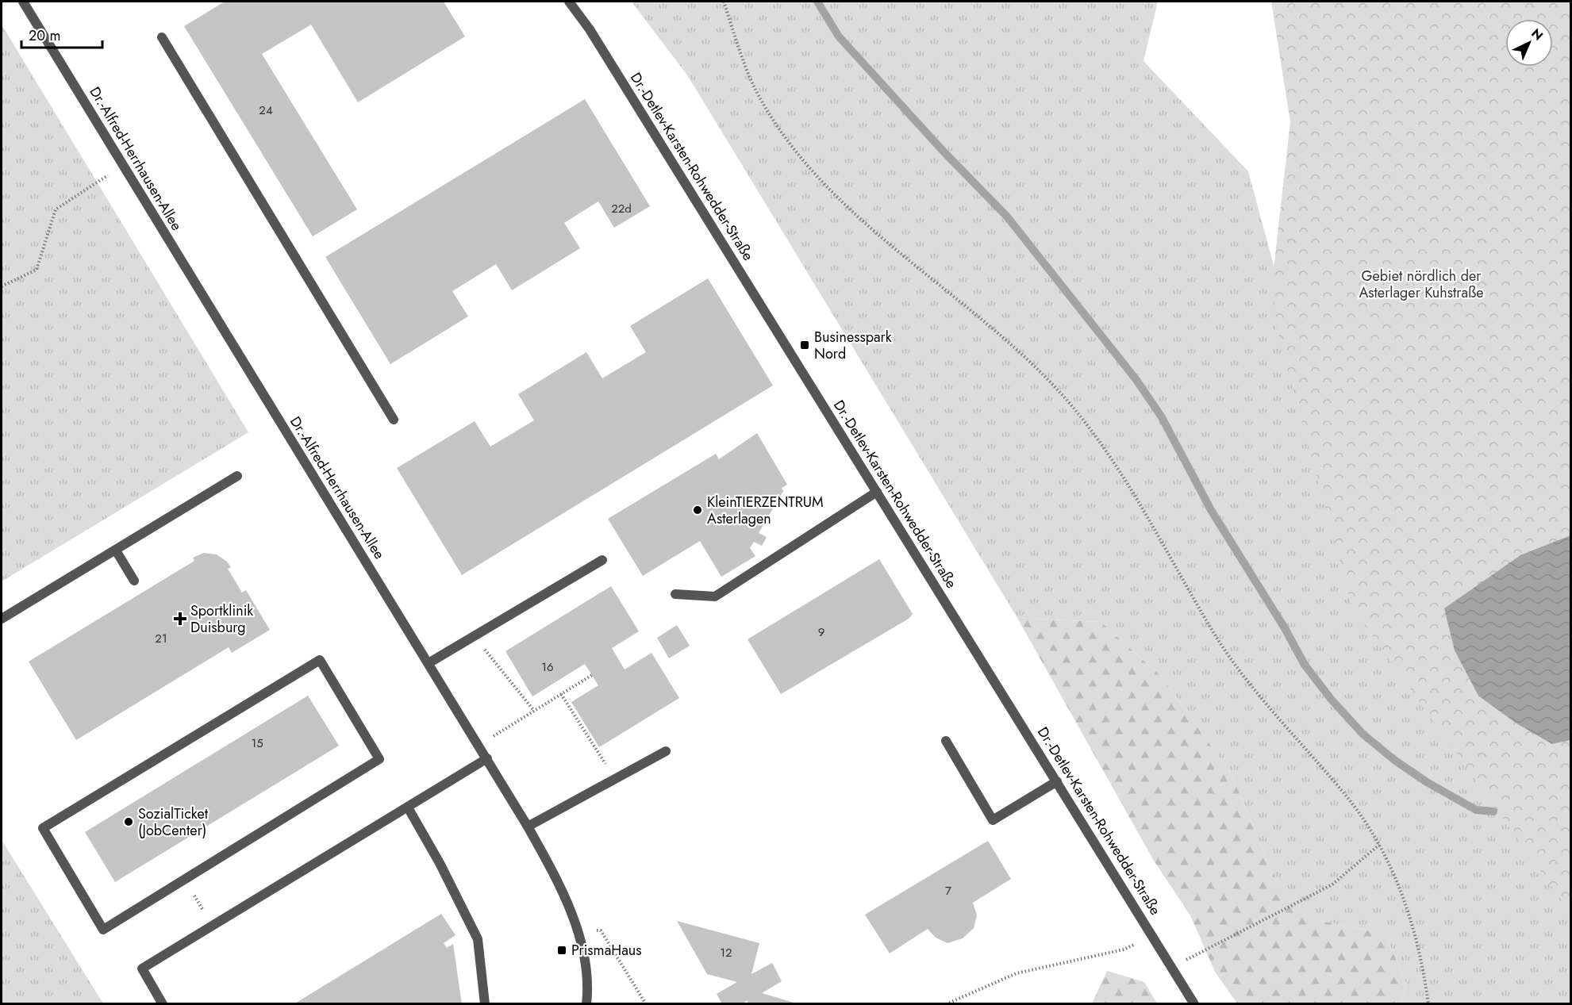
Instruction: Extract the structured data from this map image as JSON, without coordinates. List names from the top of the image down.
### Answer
{
  "streets": {
    "street": ["Dr.-Alfred-Herrhausen-Allee", "Dr.-Detlev-Karsten-Rohwedder-Straße"]
  },
  "parks": ["Gebiet nördlich der Asterlager Kuhstraße"],
  "places": {
    "transit": ["Businesspark Nord", "PrismaHaus"],
    "other": ["KleinTIERZENTRUM Asterlagen", "SozialTicket (JobCenter)"],
    "health": ["Sportklinik Duisburg"]
  },
  "house_numbers": [
    "24",
    "22d",
    "9",
    "21",
    "16",
    "15",
    "7",
    "12"
  ],
  "scale_bar": "20 m",
  "north": "top right"
}
